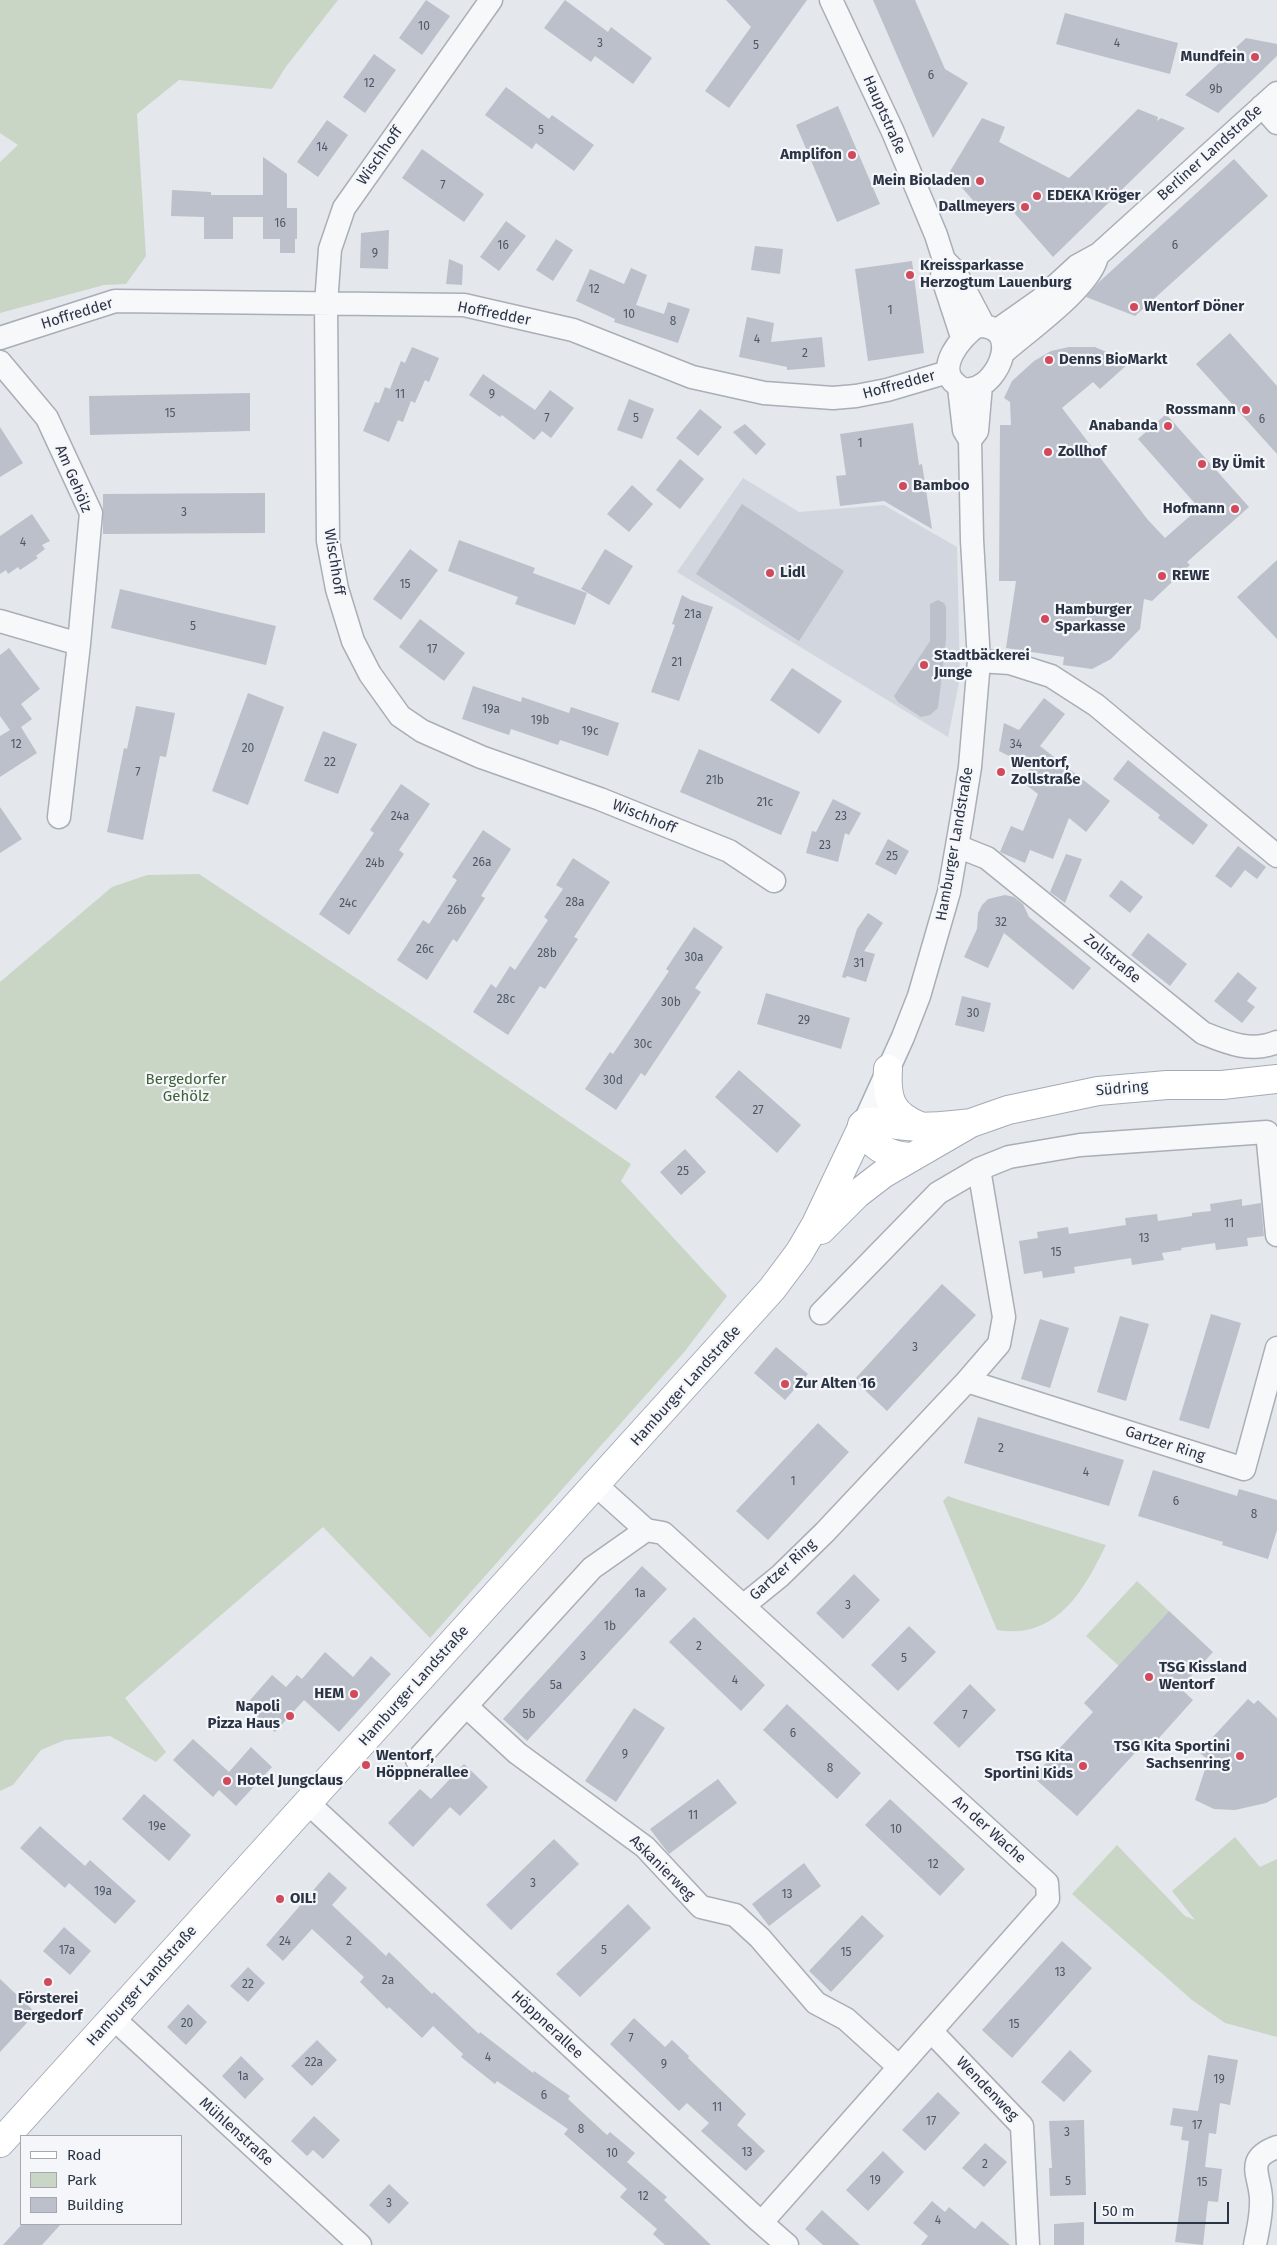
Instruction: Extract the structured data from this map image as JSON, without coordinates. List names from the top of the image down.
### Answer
{
  "streets": {
    "main road": ["Hamburger Landstraße", "Südring"],
    "street": [
      "Hauptstraße",
      "Berliner Landstraße",
      "Wischhoff",
      "Hoffredder",
      "Am Gehölz",
      "Zollstraße",
      "Gartzer Ring",
      "An der Wache",
      "Askanierweg",
      "Höppnerallee",
      "Wendenweg",
      "Mühlenstraße"
    ]
  },
  "crossings": [
    ["Hauptstraße", "Berliner Landstraße"],
    ["Wischhoff", "Hoffredder"],
    ["Hoffredder", "Hamburger Landstraße"],
    ["Hamburger Landstraße", "Zollstraße"],
    ["Hamburger Landstraße", "Südring"],
    ["Hamburger Landstraße", "An der Wache"],
    ["Hamburger Landstraße", "Höppnerallee"],
    ["Hamburger Landstraße", "Mühlenstraße"],
    ["Gartzer Ring", "An der Wache"],
    ["An der Wache", "Askanierweg"],
    ["An der Wache", "Höppnerallee"],
    ["An der Wache", "Wendenweg"]
  ],
  "parks": ["Bergedorfer Gehölz"],
  "places": [
    "Mundfein",
    "Amplifon",
    "Mein Bioladen",
    "EDEKA Kröger",
    "Dallmeyers",
    "Kreissparkasse Herzogtum Lauenburg",
    "Wentorf Döner",
    "Denns BioMarkt",
    "Rossmann",
    "Anabanda",
    "Zollhof",
    "By Ümit",
    "Bamboo",
    "Hofmann",
    "Lidl",
    "REWE",
    "Hamburger Sparkasse",
    "Stadtbäckerei Junge",
    "Wentorf, Zollstraße",
    "Zur Alten 16",
    "TSG Kissland Wentorf",
    "HEM",
    "Napoli Pizza Haus",
    "TSG Kita Sportini Sachsenring",
    "Wentorf, Höppnerallee",
    "TSG Kita Sportini Kids",
    "Hotel Jungclaus",
    "OIL!",
    "Försterei Bergedorf"
  ],
  "house_numbers": [
    "10",
    "3",
    "4",
    "5",
    "6",
    "12",
    "9b",
    "5",
    "14",
    "7",
    "16",
    "16",
    "6",
    "9",
    "12",
    "1",
    "10",
    "8",
    "4",
    "2",
    "11",
    "9",
    "15",
    "7",
    "5",
    "6",
    "1",
    "3",
    "4",
    "15",
    "21a",
    "5",
    "17",
    "21",
    "19a",
    "19b",
    "19c",
    "12",
    "34",
    "20",
    "22",
    "7",
    "21b",
    "21c",
    "24a",
    "23",
    "23",
    "25",
    "26a",
    "24b",
    "28a",
    "24c",
    "26b",
    "32",
    "26c",
    "28b",
    "30a",
    "31",
    "28c",
    "30b",
    "30",
    "29",
    "30c",
    "30d",
    "27",
    "25",
    "11",
    "13",
    "15",
    "3",
    "2",
    "4",
    "1",
    "6",
    "8",
    "1a",
    "3",
    "1b",
    "2",
    "3",
    "5",
    "4",
    "5a",
    "5b",
    "7",
    "6",
    "9",
    "8",
    "11",
    "19e",
    "10",
    "12",
    "3",
    "19a",
    "13",
    "24",
    "2",
    "17a",
    "5",
    "15",
    "13",
    "2a",
    "22",
    "20",
    "15",
    "7",
    "4",
    "22a",
    "9",
    "1a",
    "19",
    "6",
    "11",
    "17",
    "17",
    "8",
    "3",
    "13",
    "10",
    "2",
    "19",
    "5",
    "15",
    "12",
    "3",
    "4"
  ],
  "legend": ["Road", "Park", "Building"],
  "scale_bar": "50 m"
}
